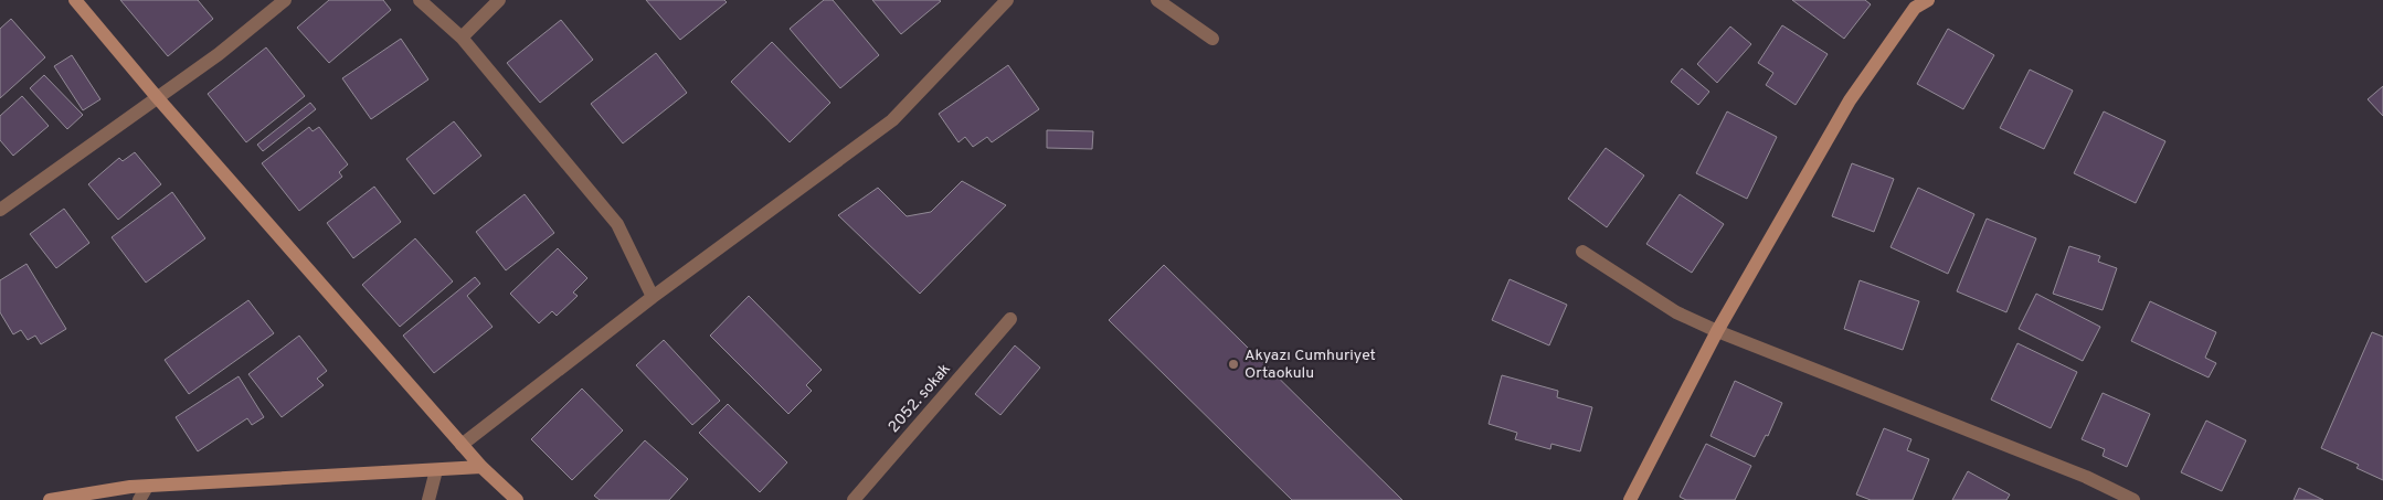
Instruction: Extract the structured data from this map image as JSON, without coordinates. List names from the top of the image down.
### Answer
{
  "streets": {
    "street": ["2052. sokak"]
  },
  "places": ["Akyazı Cumhuriyet Ortaokulu"]
}
